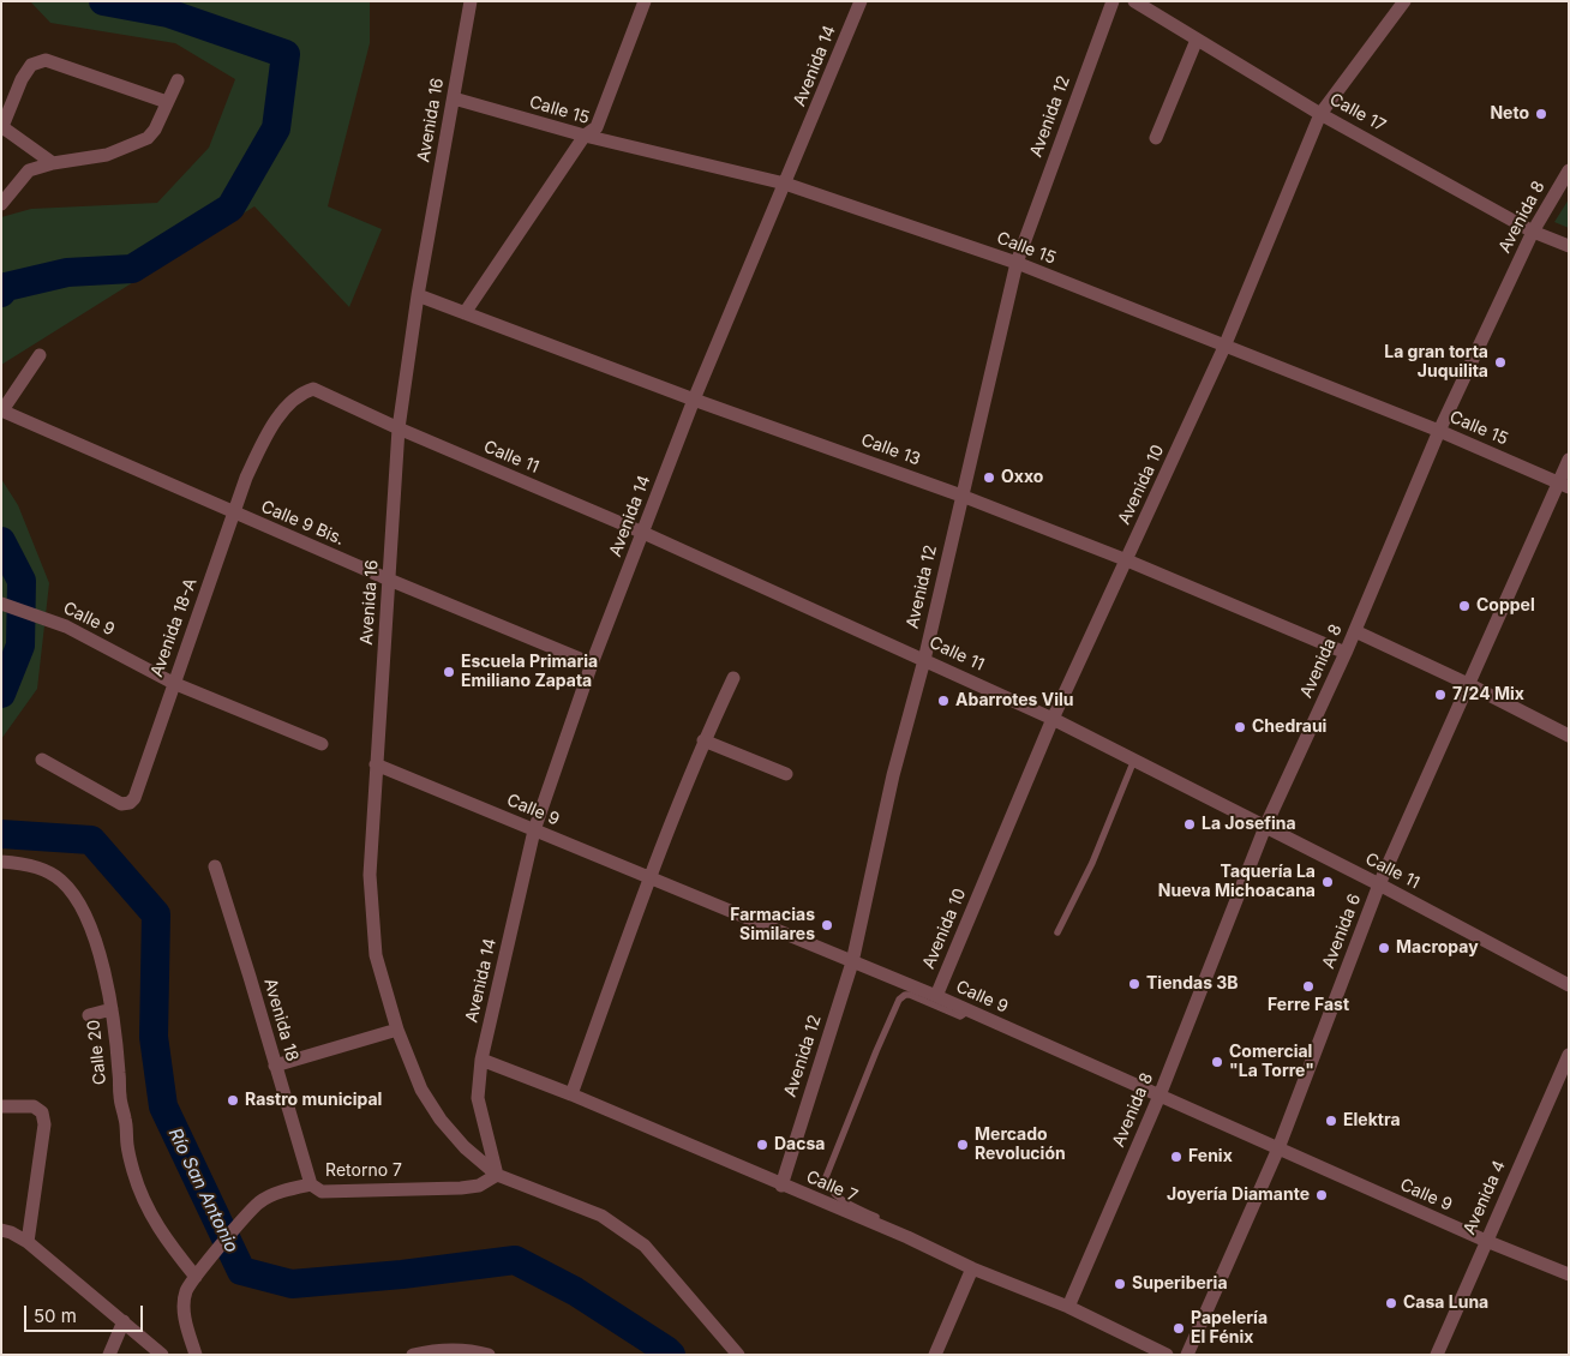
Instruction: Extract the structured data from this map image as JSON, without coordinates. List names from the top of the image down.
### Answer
{
  "streets": {
    "street": [
      "Avenida 14",
      "Calle 15",
      "Calle 17",
      "Avenida 12",
      "Avenida 16",
      "Avenida 8",
      "Calle 13",
      "Calle 11",
      "Avenida 10",
      "Calle 9 Bis.",
      "Calle 9",
      "Avenida 18-A",
      "Avenida 6",
      "Avenida 18",
      "Calle 20",
      "Retorno 7",
      "Calle 7",
      "Avenida 4"
    ]
  },
  "crossings": [
    ["Avenida 14", "Calle 15"],
    ["Avenida 14", "Calle 13"],
    ["Avenida 14", "Calle 11"],
    ["Avenida 14", "Calle 9 Bis."],
    ["Avenida 14", "Calle 9"],
    ["Avenida 14", "Calle 7"],
    ["Calle 15", "Avenida 12"],
    ["Calle 15", "Avenida 16"],
    ["Calle 15", "Avenida 8"],
    ["Calle 15", "Avenida 10"],
    ["Calle 15", "Avenida 6"],
    ["Calle 17", "Avenida 8"],
    ["Calle 17", "Avenida 10"],
    ["Avenida 12", "Calle 13"],
    ["Avenida 12", "Calle 11"],
    ["Avenida 12", "Calle 9"],
    ["Avenida 12", "Calle 7"],
    ["Avenida 16", "Calle 13"],
    ["Avenida 16", "Calle 11"],
    ["Avenida 16", "Calle 9 Bis."],
    ["Avenida 16", "Calle 9"],
    ["Avenida 16", "Retorno 7"],
    ["Avenida 8", "Calle 13"],
    ["Avenida 8", "Calle 11"],
    ["Avenida 8", "Calle 9"],
    ["Avenida 8", "Calle 7"],
    ["Calle 13", "Avenida 10"],
    ["Calle 11", "Avenida 10"],
    ["Calle 11", "Avenida 18-A"],
    ["Calle 11", "Avenida 6"],
    ["Avenida 10", "Calle 9"],
    ["Calle 9 Bis.", "Avenida 18-A"],
    ["Calle 9", "Avenida 18-A"],
    ["Calle 9", "Avenida 6"],
    ["Calle 9", "Avenida 4"],
    ["Avenida 18", "Retorno 7"],
    ["Calle 20", "Retorno 7"]
  ],
  "water": ["Río San Antonio"],
  "places": [
    "Neto",
    "La gran torta Juquilita",
    "Oxxo",
    "Coppel",
    "Escuela Primaria Emiliano Zapata",
    "7/24 Mix",
    "Abarrotes Vilu",
    "Chedraui",
    "La Josefina",
    "Taquería La Nueva Michoacana",
    "Farmacias Similares",
    "Macropay",
    "Tiendas 3B",
    "Ferre Fast",
    "Comercial \"La Torre\"",
    "Rastro municipal",
    "Elektra",
    "Dacsa",
    "Mercado Revolución",
    "Fenix",
    "Joyería Diamante",
    "Superiberia",
    "Casa Luna",
    "Papelería El Fénix"
  ],
  "scale_bar": "50 m"
}
